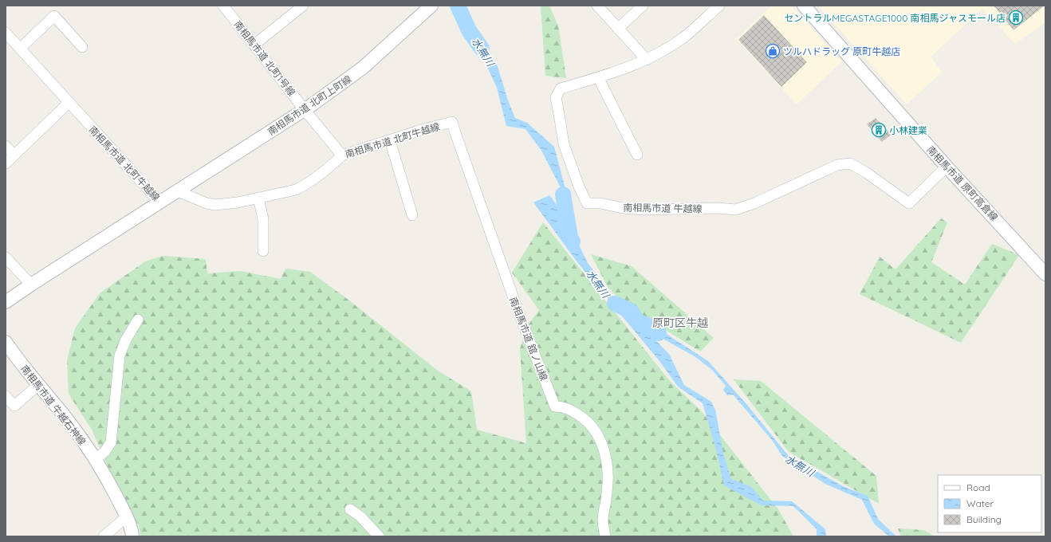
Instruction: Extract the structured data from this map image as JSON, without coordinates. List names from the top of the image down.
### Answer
{
  "streets": {
    "street": [
      "南相馬市道 北町1号線",
      "南相馬市道 北町上町線",
      "南相馬市道 北町牛越線",
      "南相馬市道 原町高倉線",
      "南相馬市道 牛越線",
      "南相馬市道 舘ノ山線",
      "南相馬市道 牛越石神線"
    ]
  },
  "crossings": [
    ["南相馬市道 北町1号線", "南相馬市道 北町上町線"],
    ["南相馬市道 北町1号線", "南相馬市道 北町牛越線"],
    ["南相馬市道 北町上町線", "南相馬市道 北町牛越線"],
    ["南相馬市道 北町牛越線", "南相馬市道 舘ノ山線"],
    ["南相馬市道 原町高倉線", "南相馬市道 牛越線"]
  ],
  "districts": ["原町区牛越"],
  "water": ["水無川"],
  "places": {
    "building": ["セントラルMEGASTAGE1000 南相馬ジャスモール店", "小林建業"],
    "shop": ["ツルハドラッグ 原町牛越店"]
  },
  "legend": ["Road", "Water", "Building"]
}
